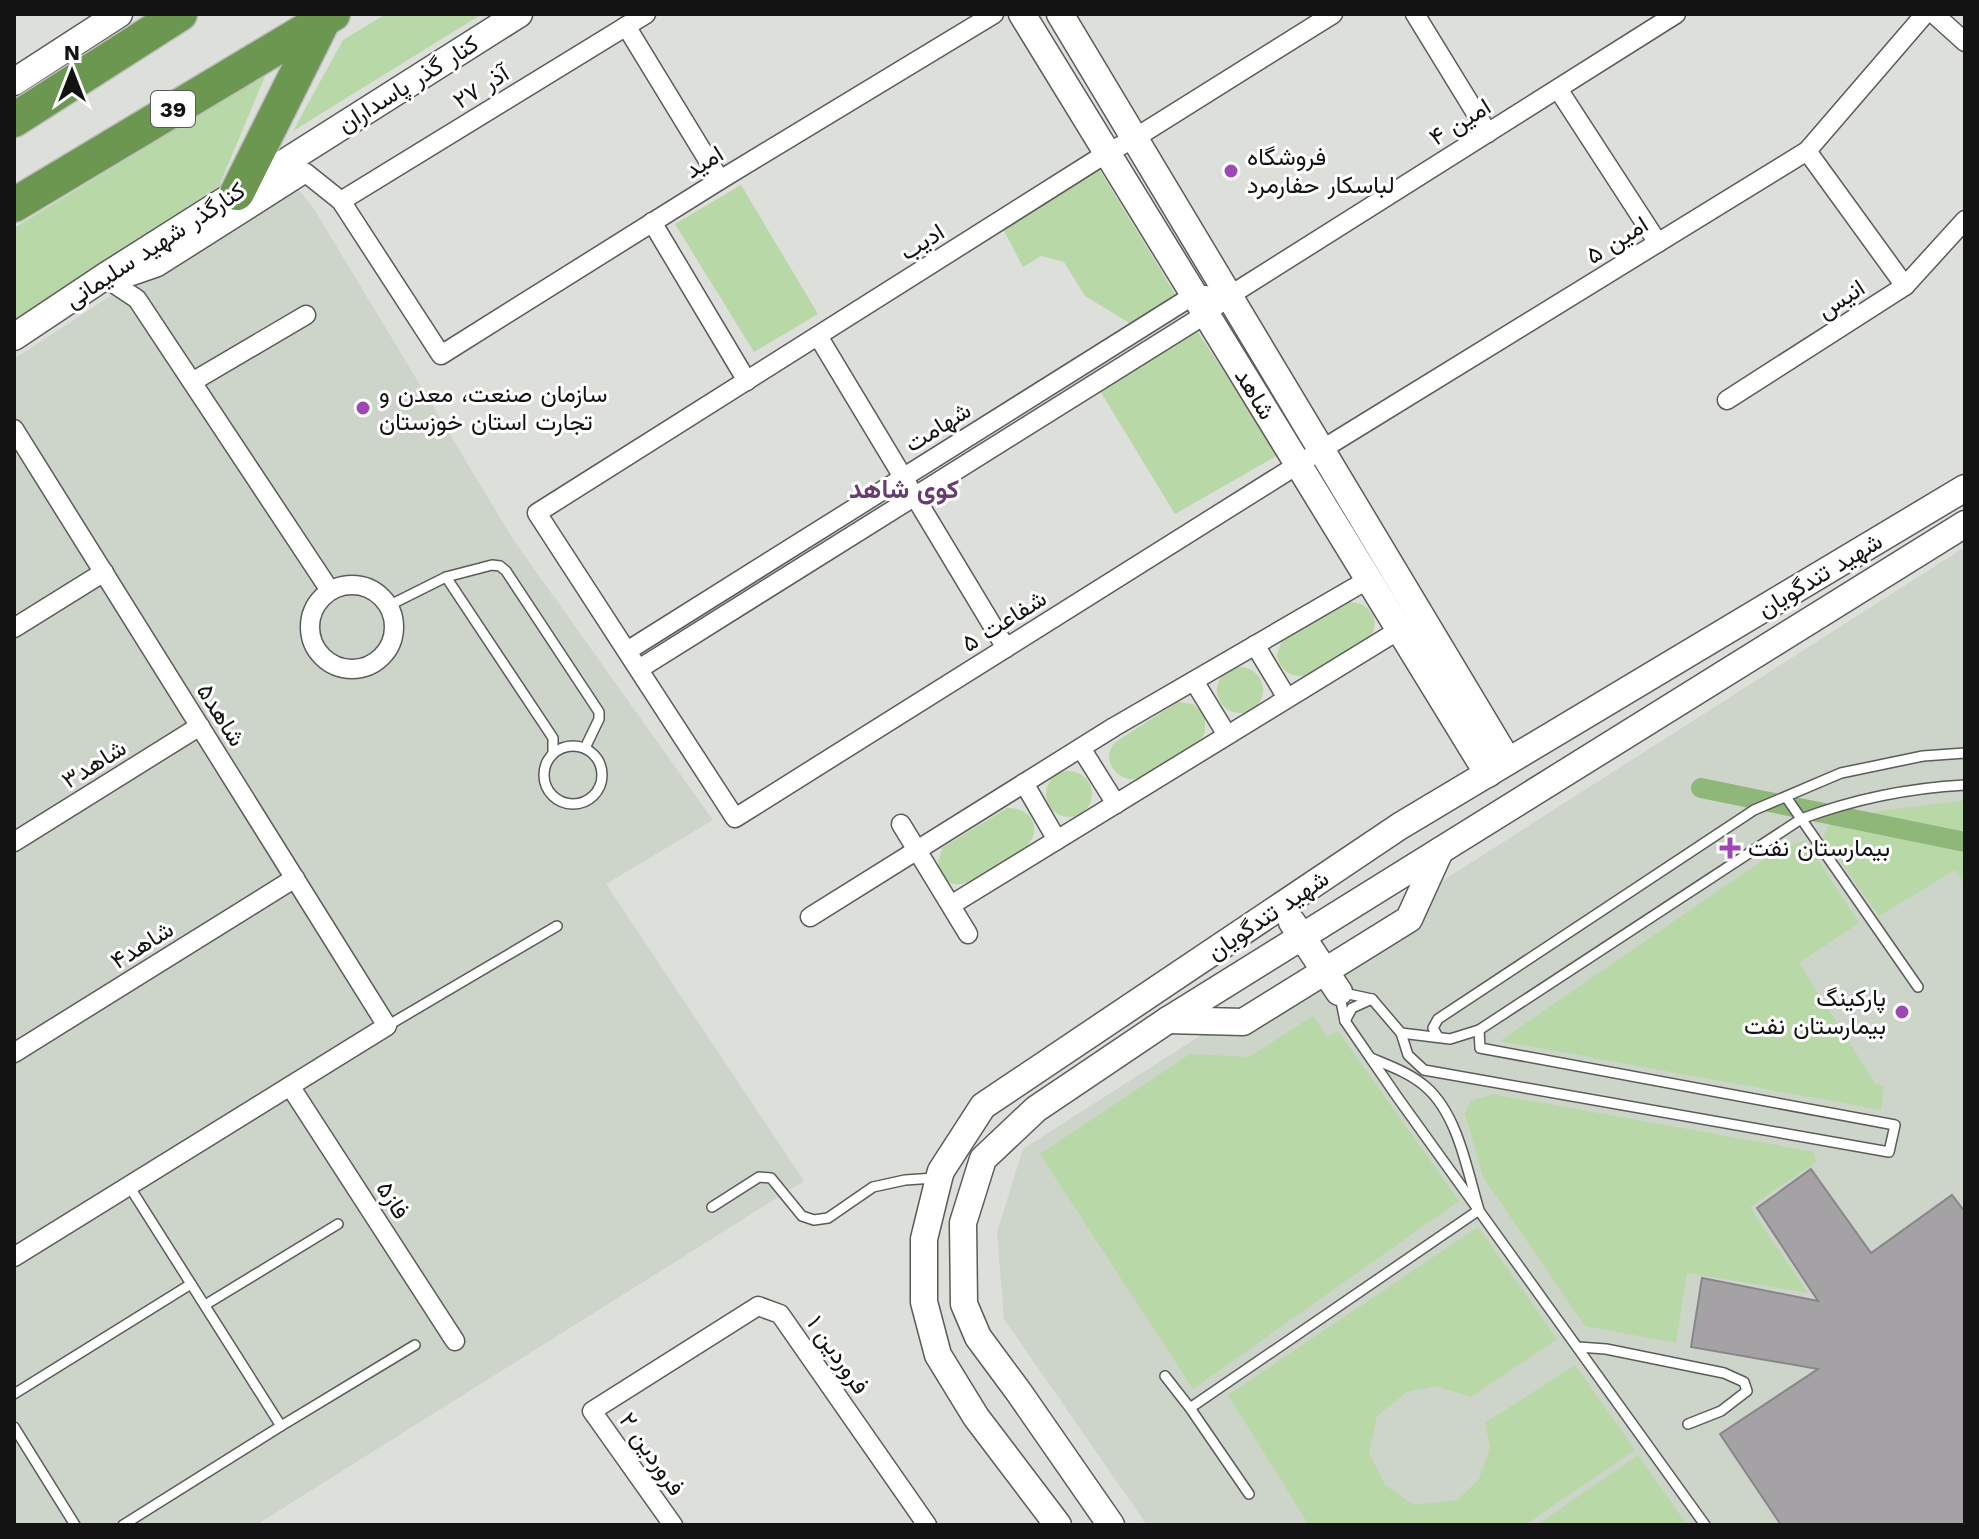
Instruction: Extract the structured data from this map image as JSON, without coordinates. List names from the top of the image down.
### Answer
{
  "streets": {
    "highway": ["39"],
    "main road": [
      "کنار گذر پاسداران",
      "کنارگذر شهید سلیمانی",
      "شاهد",
      "شهید تندگویان"
    ],
    "street": [
      "آذر ۲۷",
      "امین ۴",
      "امید",
      "امین ۵",
      "ادیب",
      "انیس",
      "شهامت",
      "شفاعت ۵",
      "شاهد۵",
      "شاهد۳",
      "شاهد۴",
      "فاز۵",
      "فروردین ۱",
      "فروردین ۲"
    ]
  },
  "crossings": [
    ["کنار گذر پاسداران", "کنارگذر شهید سلیمانی"],
    ["آذر ۲۷", "امید"],
    ["امین ۴", "شاهد"],
    ["امین ۵", "شاهد"],
    ["امین ۵", "شفاعت ۵"],
    ["ادیب", "شاهد"],
    ["ادیب", "شهامت"],
    ["شاهد", "شهامت"],
    ["شاهد", "شهید تندگویان"],
    ["شاهد", "شفاعت ۵"],
    ["شهامت", "شفاعت ۵"],
    ["شاهد۵", "شاهد۳"],
    ["شاهد۵", "شاهد۴"],
    ["فروردین ۱", "فروردین ۲"]
  ],
  "districts": ["کوی شاهد"],
  "places": {
    "other": ["فروشگاه لباسکار حفارمرد", "سازمان صنعت، معدن و تجارت استان خوزستان", "پارکینگ بیمارستان نفت"],
    "health": ["بیمارستان نفت"]
  },
  "north": "top"
}
